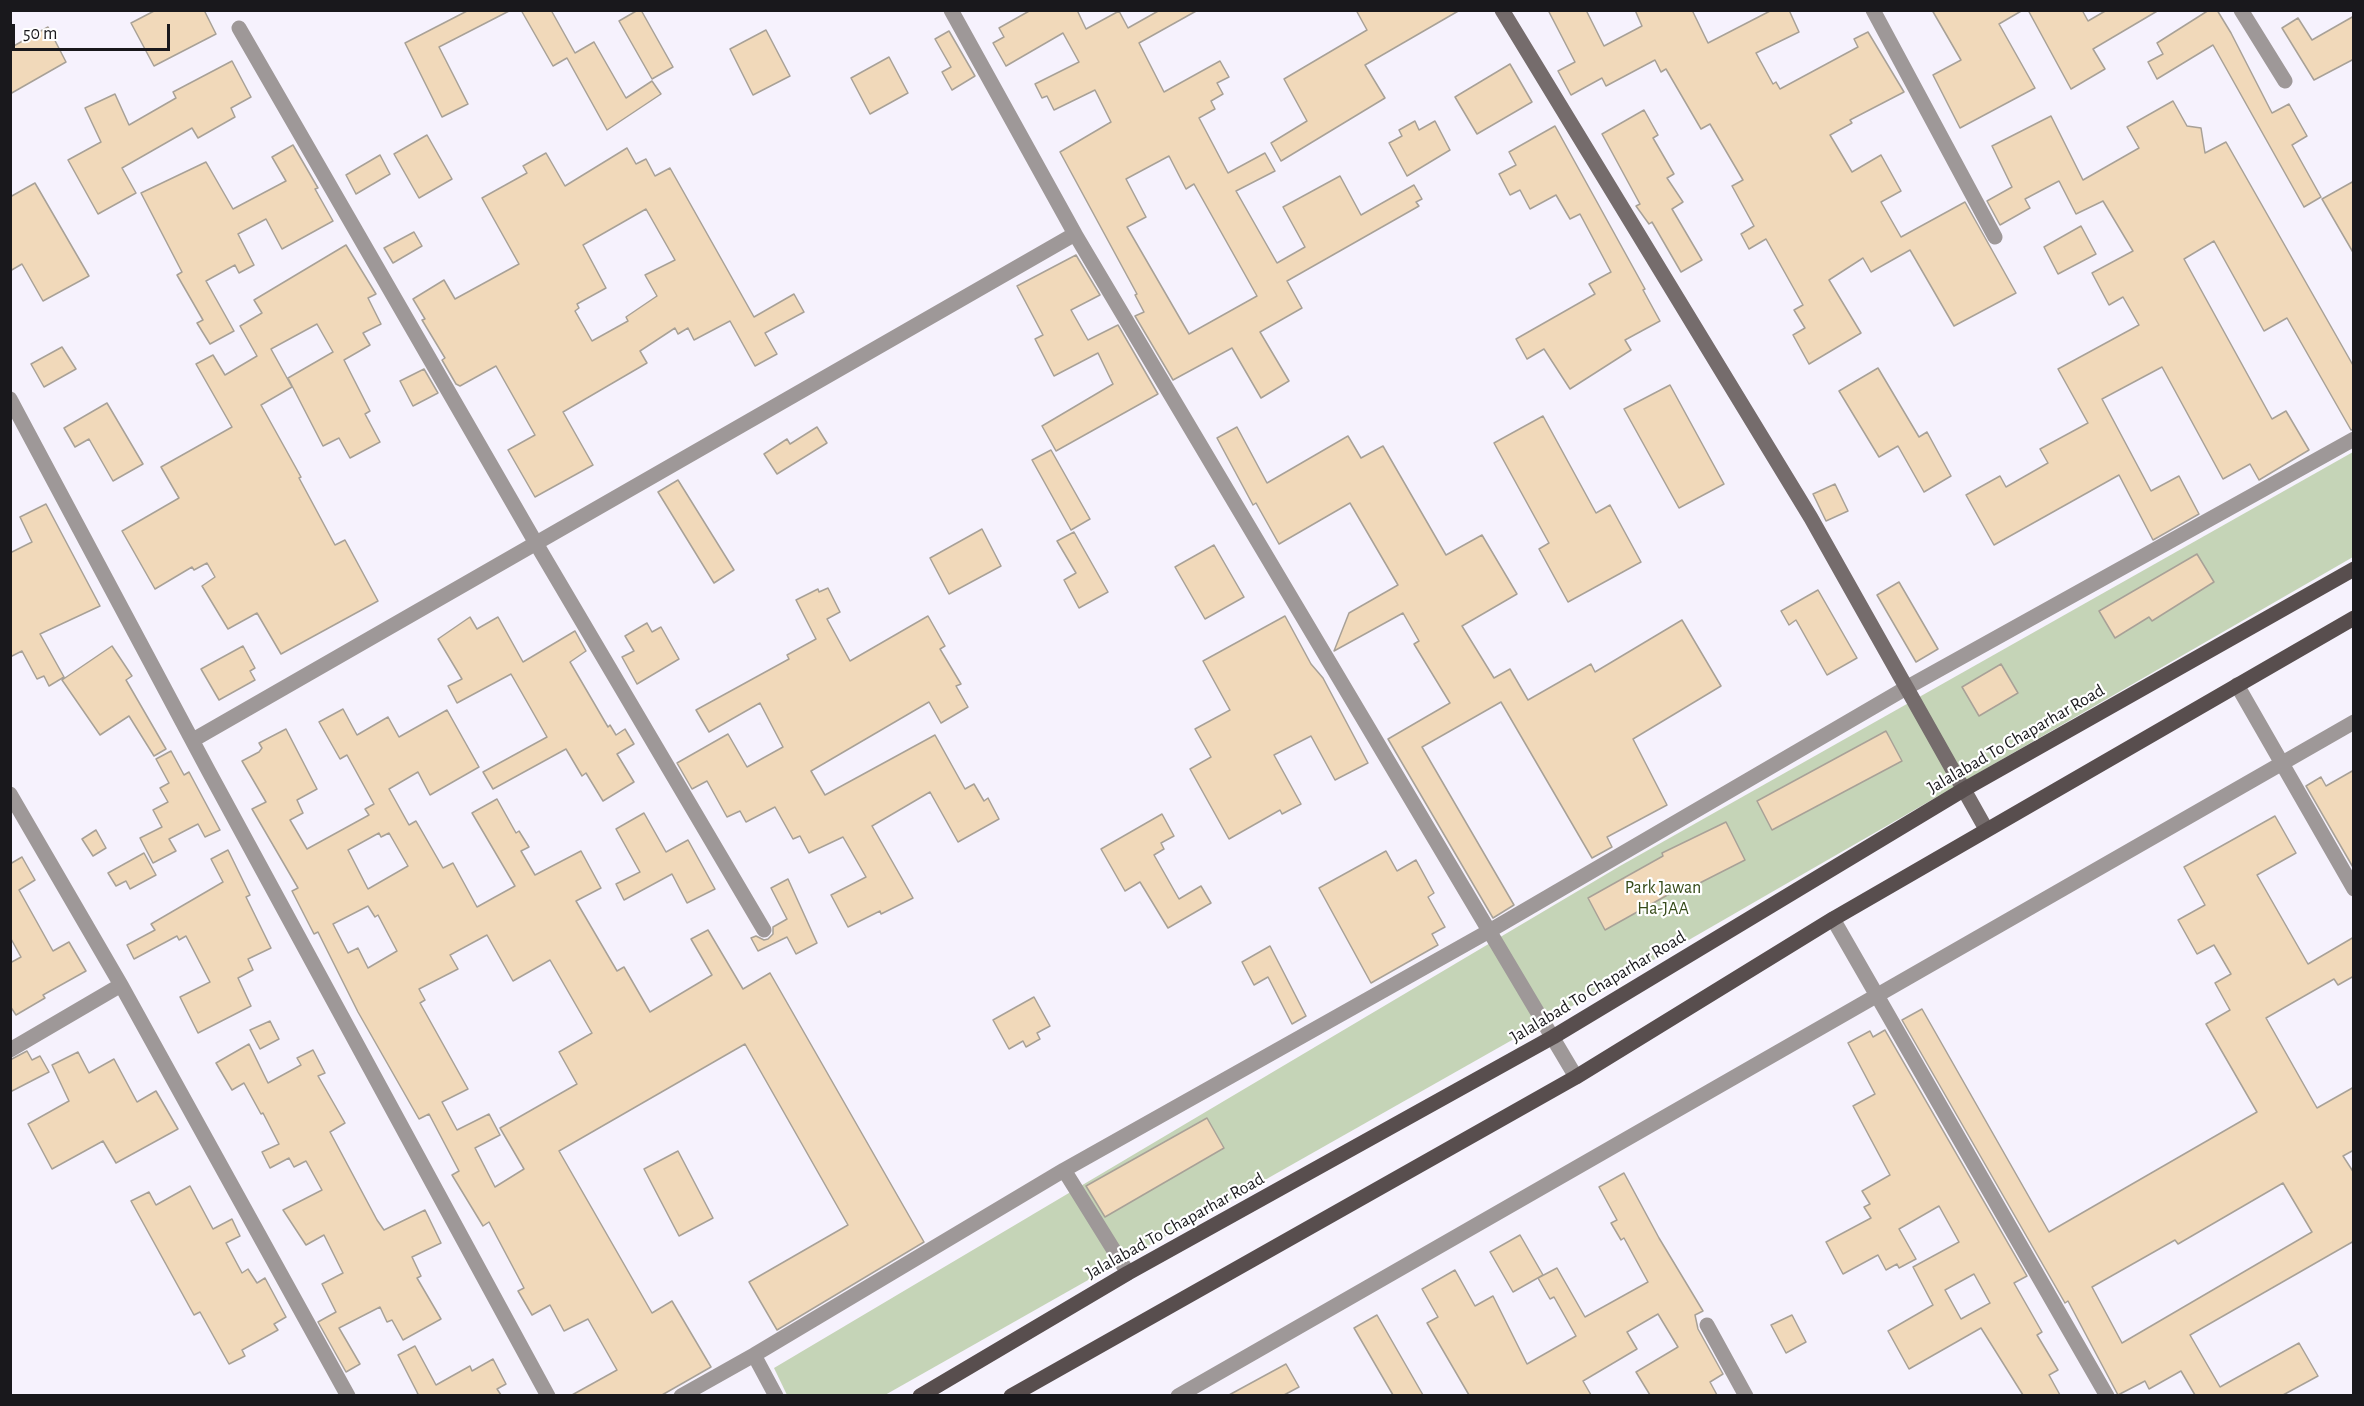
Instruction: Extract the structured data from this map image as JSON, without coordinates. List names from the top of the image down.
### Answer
{
  "streets": {
    "main road": ["Jalalabad To Chaparhar Road"]
  },
  "parks": ["Park Jawan Ha-JAA"],
  "scale_bar": "50 m"
}
